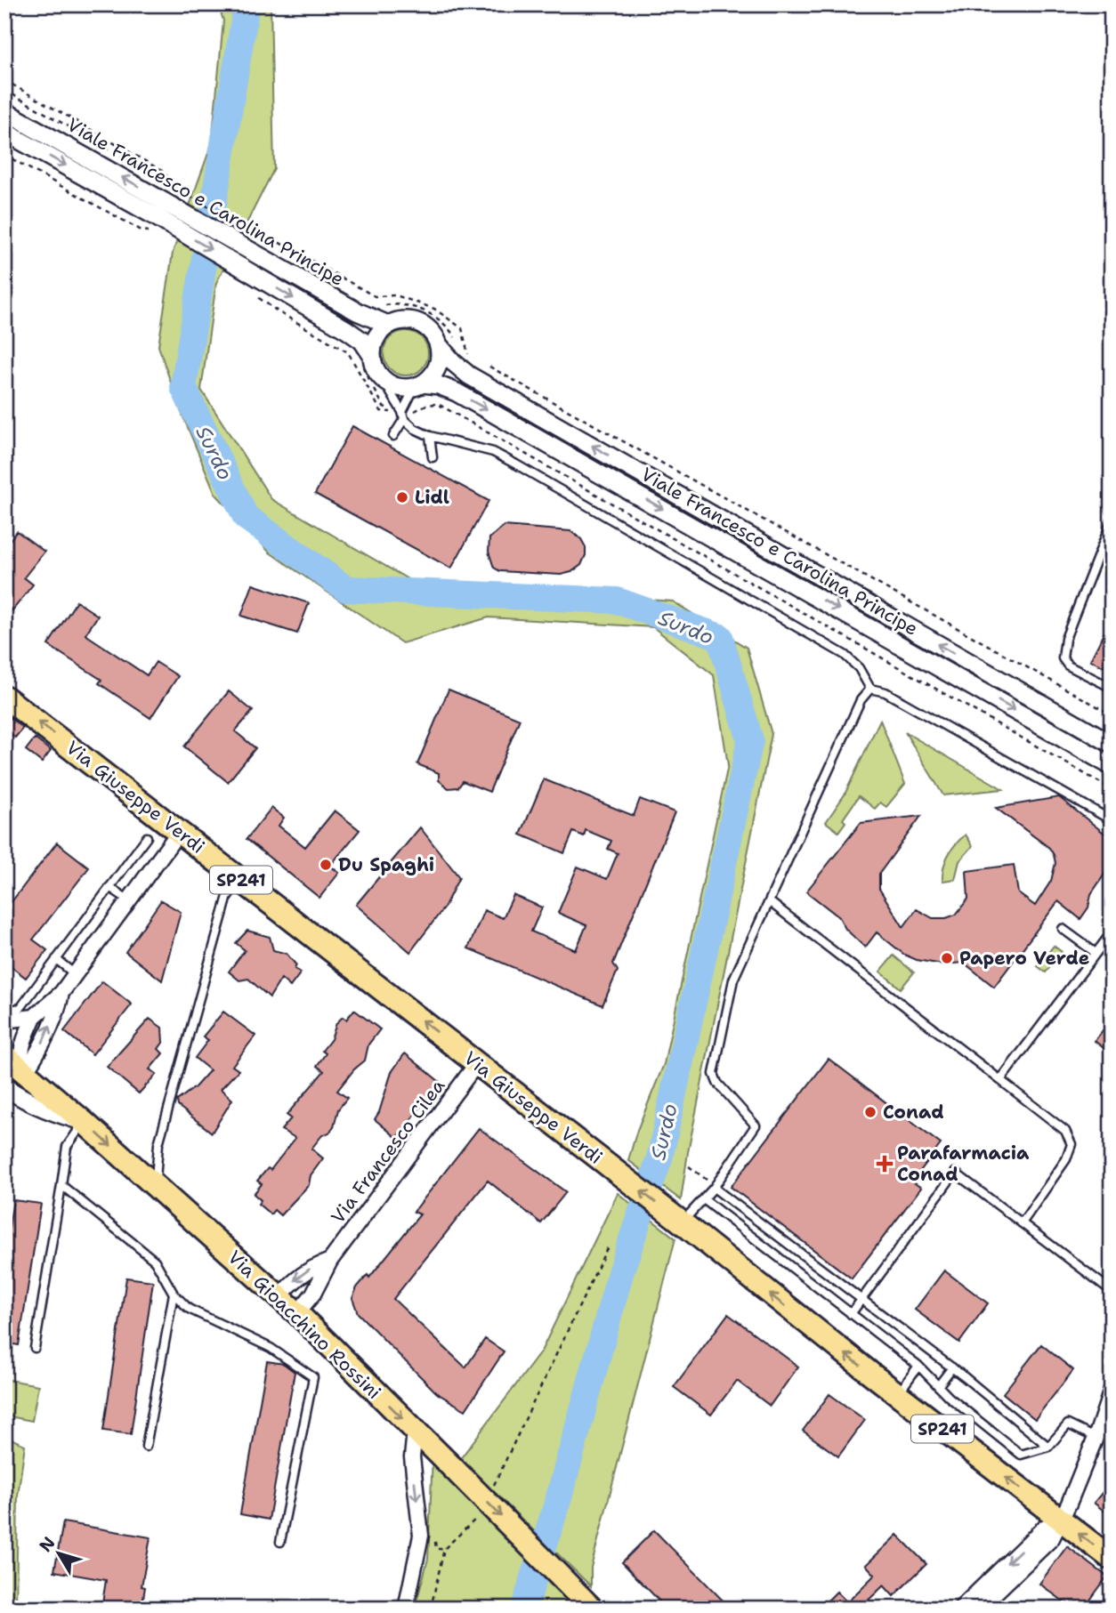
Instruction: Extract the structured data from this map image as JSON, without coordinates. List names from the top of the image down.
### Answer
{
  "streets": {
    "main road": ["Via Giuseppe Verdi", "SP241", "Via Gioacchino Rossini"],
    "street": ["Viale Francesco e Carolina Principe", "Via Francesco Cilea"]
  },
  "crossings": [
    ["Via Giuseppe Verdi", "SP241"],
    ["Via Giuseppe Verdi", "Via Francesco Cilea"],
    ["Via Francesco Cilea", "Via Gioacchino Rossini"]
  ],
  "one_way": ["Via Giuseppe Verdi", "Via Gioacchino Rossini"],
  "water": ["Surdo"],
  "places": {
    "other": [
      "Lidl",
      "Du Spaghi",
      "Papero Verde",
      "Conad"
    ],
    "health": ["Parafarmacia Conad"]
  },
  "north": "top left"
}
